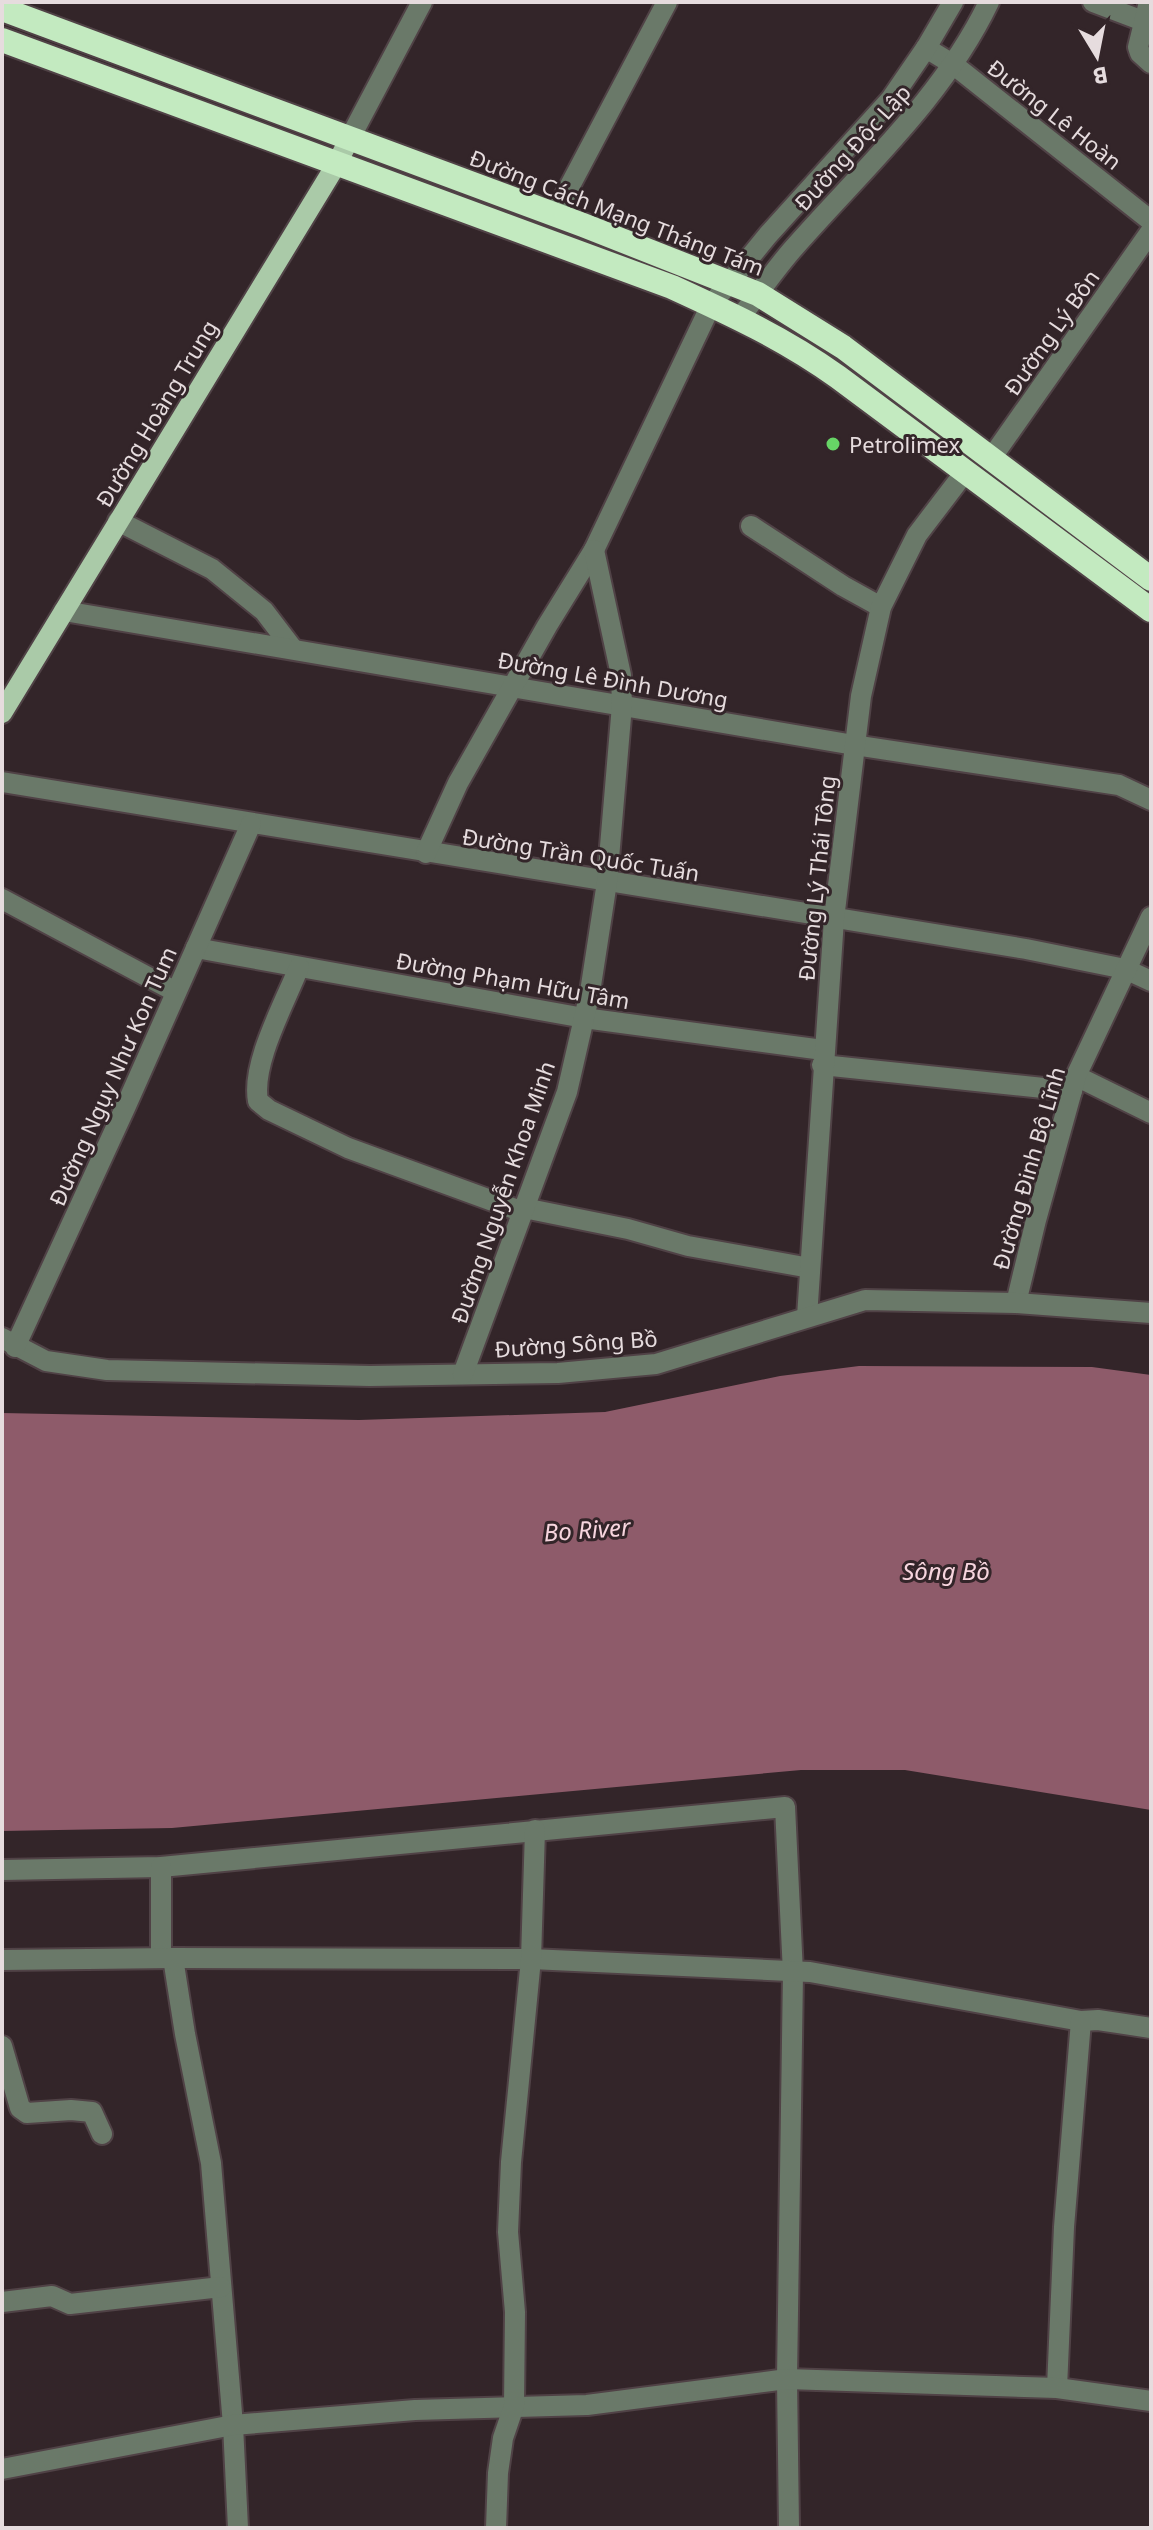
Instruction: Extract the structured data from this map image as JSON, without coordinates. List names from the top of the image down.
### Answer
{
  "streets": {
    "highway": ["Đường Cách Mạng Tháng Tám"],
    "main road": ["Đường Hoàng Trung"],
    "street": [
      "Đường Lê Hoàn",
      "Đường Độc Lập",
      "Đường Lý Bôn",
      "Đường Lê Đình Dương",
      "Đường Trần Quốc Tuấn",
      "Đường Lý Thái Tông",
      "Đường Phạm Hữu Tâm",
      "Đường Ngụy Như Kon Tum",
      "Đường Đinh Bộ Lĩnh",
      "Đường Nguyễn Khoa Minh",
      "Đường Sông Bồ"
    ]
  },
  "crossings": [
    ["Đường Lê Hoàn", "Đường Độc Lập"],
    ["Đường Độc Lập", "Đường Cách Mạng Tháng Tám"],
    ["Đường Độc Lập", "Đường Lê Đình Dương"],
    ["Đường Độc Lập", "Đường Trần Quốc Tuấn"],
    ["Đường Độc Lập", "Đường Nguyễn Khoa Minh"],
    ["Đường Cách Mạng Tháng Tám", "Đường Lý Bôn"],
    ["Đường Cách Mạng Tháng Tám", "Đường Hoàng Trung"],
    ["Đường Hoàng Trung", "Đường Lê Đình Dương"],
    ["Đường Lê Đình Dương", "Đường Lý Thái Tông"],
    ["Đường Lê Đình Dương", "Đường Nguyễn Khoa Minh"],
    ["Đường Trần Quốc Tuấn", "Đường Lý Thái Tông"],
    ["Đường Trần Quốc Tuấn", "Đường Ngụy Như Kon Tum"],
    ["Đường Trần Quốc Tuấn", "Đường Đinh Bộ Lĩnh"],
    ["Đường Trần Quốc Tuấn", "Đường Nguyễn Khoa Minh"],
    ["Đường Lý Thái Tông", "Đường Phạm Hữu Tâm"],
    ["Đường Lý Thái Tông", "Đường Sông Bồ"],
    ["Đường Phạm Hữu Tâm", "Đường Ngụy Như Kon Tum"],
    ["Đường Phạm Hữu Tâm", "Đường Đinh Bộ Lĩnh"],
    ["Đường Phạm Hữu Tâm", "Đường Nguyễn Khoa Minh"],
    ["Đường Ngụy Như Kon Tum", "Đường Sông Bồ"],
    ["Đường Đinh Bộ Lĩnh", "Đường Sông Bồ"],
    ["Đường Nguyễn Khoa Minh", "Đường Sông Bồ"]
  ],
  "water": ["Bo River", "Sông Bồ"],
  "places": ["Petrolimex"],
  "north": "bottom"
}
